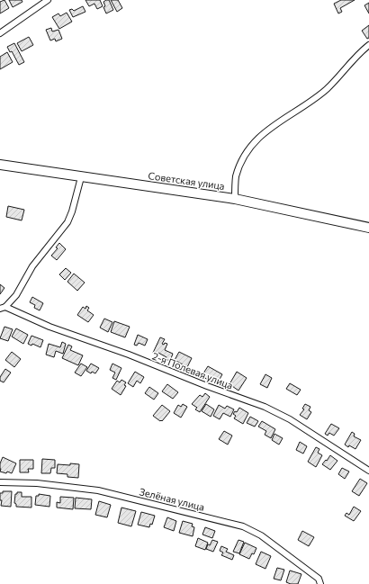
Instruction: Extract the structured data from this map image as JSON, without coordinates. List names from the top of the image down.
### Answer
{
  "streets": {
    "main road": ["Советская улица"],
    "street": ["2-я Полевая улица", "Зелёная улица"]
  }
}
